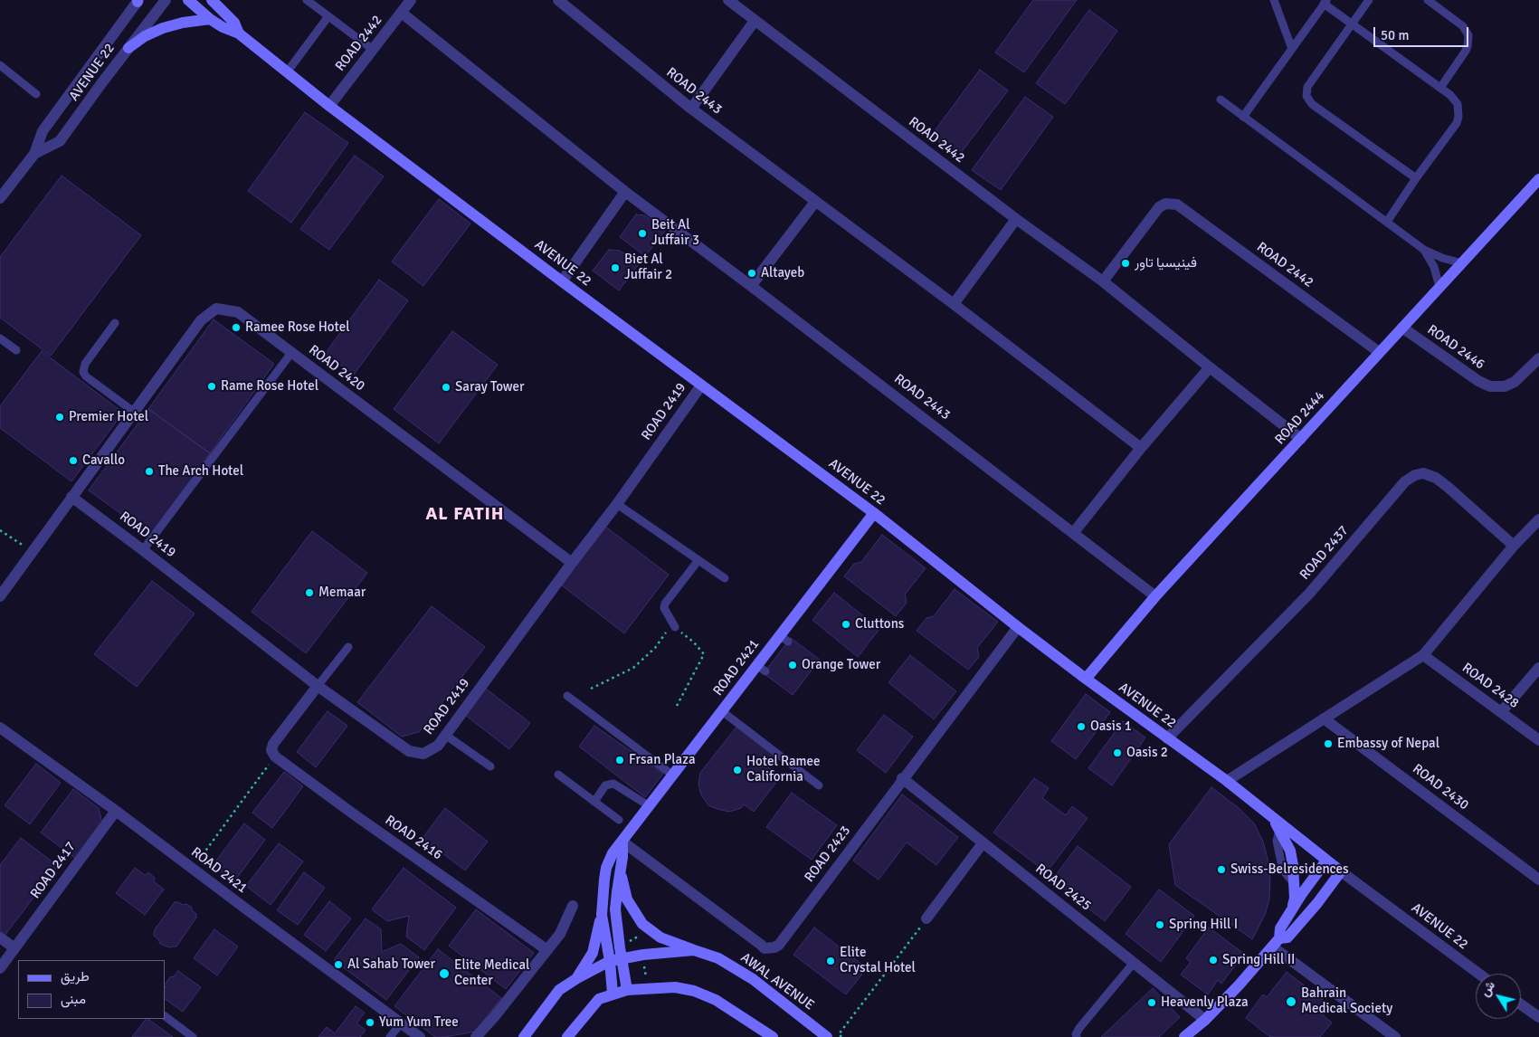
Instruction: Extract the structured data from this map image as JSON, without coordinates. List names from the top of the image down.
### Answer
{
  "streets": {
    "street": [
      "ROAD 2442",
      "AVENUE 22",
      "ROAD 2443",
      "ROAD 2446",
      "ROAD 2420",
      "ROAD 2419",
      "ROAD 2444",
      "ROAD 2437",
      "ROAD 2421",
      "ROAD 2428",
      "ROAD 2430",
      "ROAD 2416",
      "ROAD 2423",
      "ROAD 2417",
      "ROAD 2425",
      "AWAL AVENUE"
    ]
  },
  "crossings": [
    ["ROAD 2442", "AVENUE 22"],
    ["ROAD 2442", "ROAD 2443"],
    ["ROAD 2442", "ROAD 2444"],
    ["AVENUE 22", "ROAD 2419"],
    ["AVENUE 22", "ROAD 2444"],
    ["AVENUE 22", "ROAD 2437"],
    ["AVENUE 22", "ROAD 2421"],
    ["AVENUE 22", "ROAD 2423"],
    ["ROAD 2443", "ROAD 2444"],
    ["ROAD 2446", "ROAD 2444"],
    ["ROAD 2420", "ROAD 2419"],
    ["ROAD 2421", "ROAD 2423"],
    ["ROAD 2421", "ROAD 2417"],
    ["ROAD 2421", "AWAL AVENUE"],
    ["ROAD 2423", "ROAD 2425"]
  ],
  "districts": ["AL FATIH"],
  "places": [
    "Beit Al Juffair 3",
    "فينيسيا تاور",
    "Biet Al Juffair 2",
    "Altayeb",
    "Ramee Rose Hotel",
    "Rame Rose Hotel",
    "Saray Tower",
    "Premier Hotel",
    "Cavallo",
    "The Arch Hotel",
    "Memaar",
    "Cluttons",
    "Orange Tower",
    "Oasis 1",
    "Embassy of Nepal",
    "Oasis 2",
    "Frsan Plaza",
    "Hotel Ramee California",
    "Swiss-Belresidences",
    "Spring Hill I",
    "Spring Hill II",
    "Elite Crystal Hotel",
    "Al Sahab Tower",
    "Elite Medical Center",
    "Bahrain Medical Society",
    "Heavenly Plaza",
    "Yum Yum Tree"
  ],
  "legend": ["طريق", "مبنى"],
  "scale_bar": "50 m",
  "north": "top left"
}
